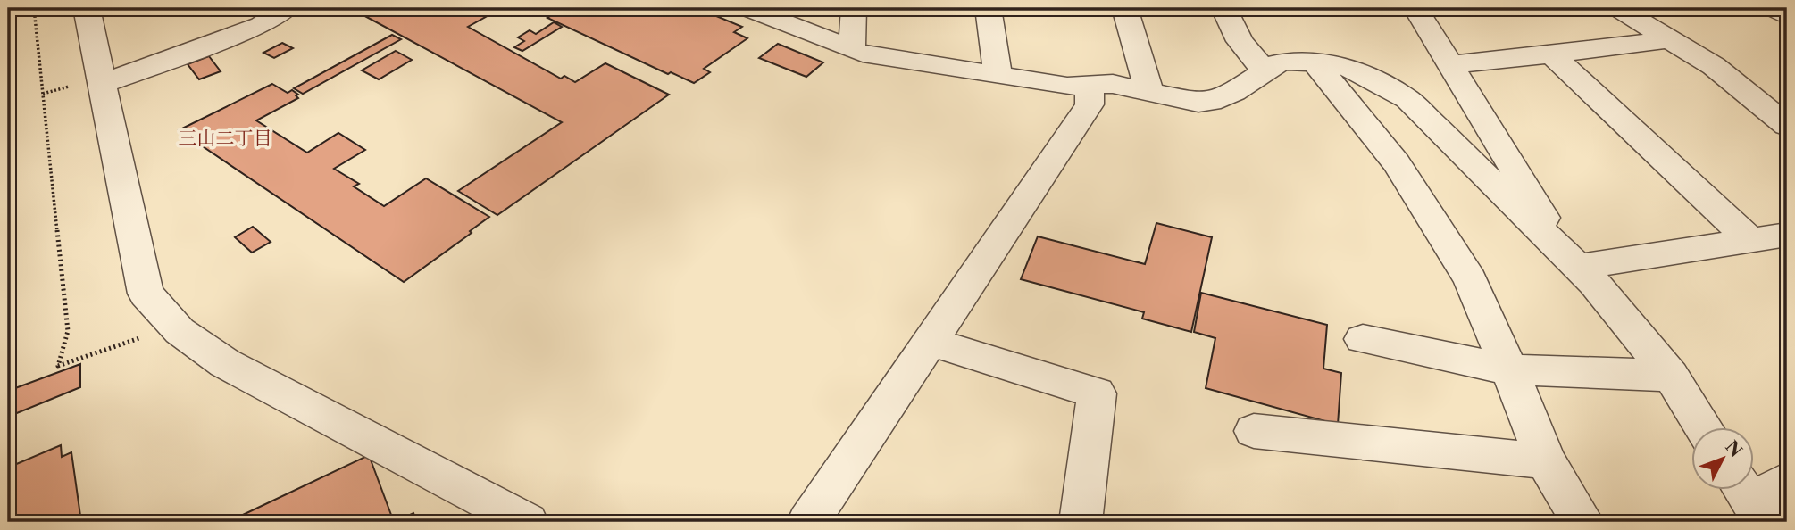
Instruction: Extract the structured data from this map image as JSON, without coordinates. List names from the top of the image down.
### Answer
{
  "districts": ["三山二丁目"],
  "north": "top right"
}
